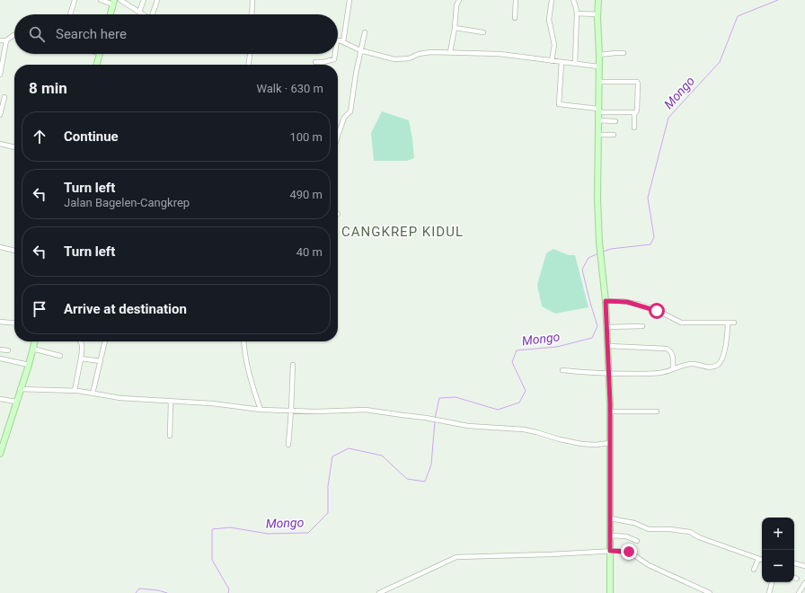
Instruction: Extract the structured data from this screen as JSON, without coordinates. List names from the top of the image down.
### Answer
{
  "districts": ["CANGKREP KIDUL"],
  "water": ["Mongo"],
  "page": {
    "search": "Search here",
    "heading": ["8 min", "Walk · 630 m"],
    "list": [
      ["Continue", "100 m"],
      ["Turn left", "Jalan Bagelen-Cangkrep", "490 m"],
      ["Turn left", "40 m"],
      "Arrive at destination"
    ],
    "map_buttons": ["+", "−"]
  }
}
